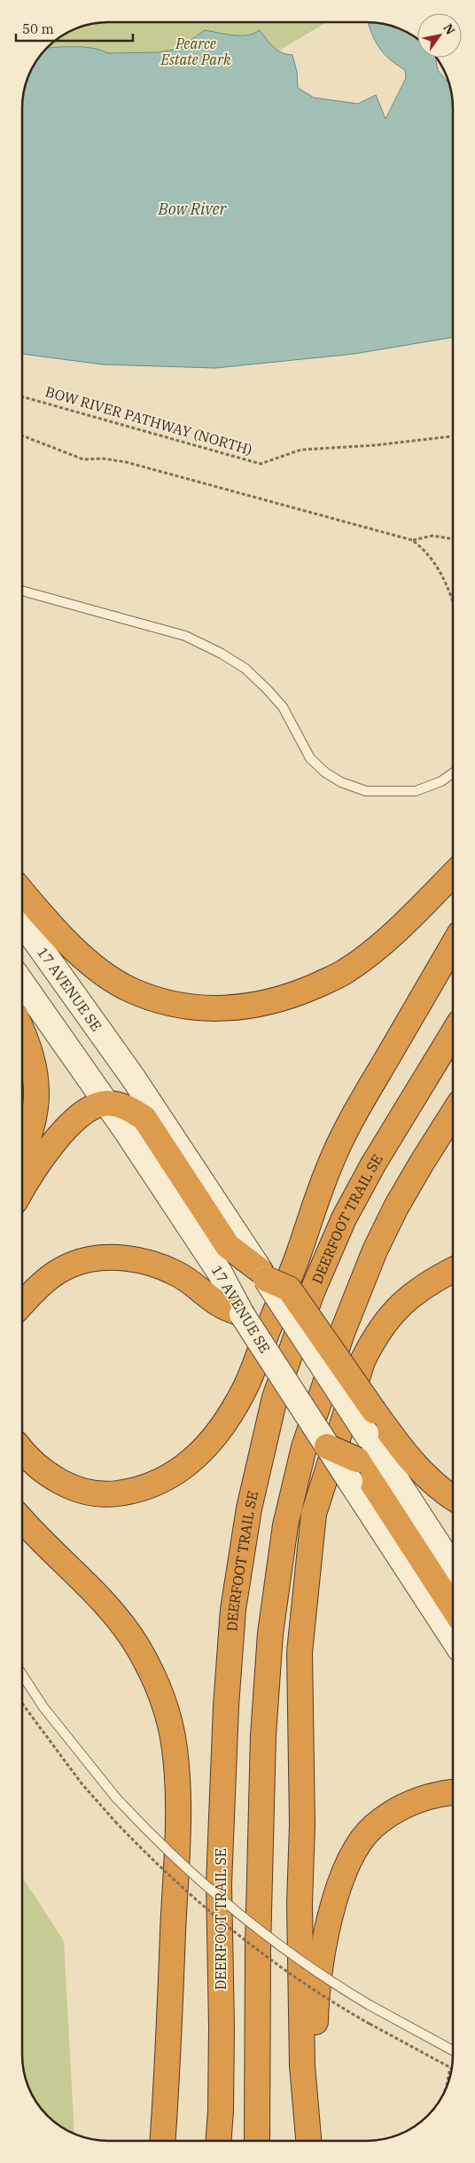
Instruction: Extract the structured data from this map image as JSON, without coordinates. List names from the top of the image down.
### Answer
{
  "streets": {
    "highway": ["DEERFOOT TRAIL SE"],
    "main road": ["17 AVENUE SE"],
    "path": ["BOW RIVER PATHWAY (NORTH)"]
  },
  "water": ["Bow River"],
  "parks": ["Pearce Estate Park"],
  "scale_bar": "50 m",
  "north": "top right"
}
